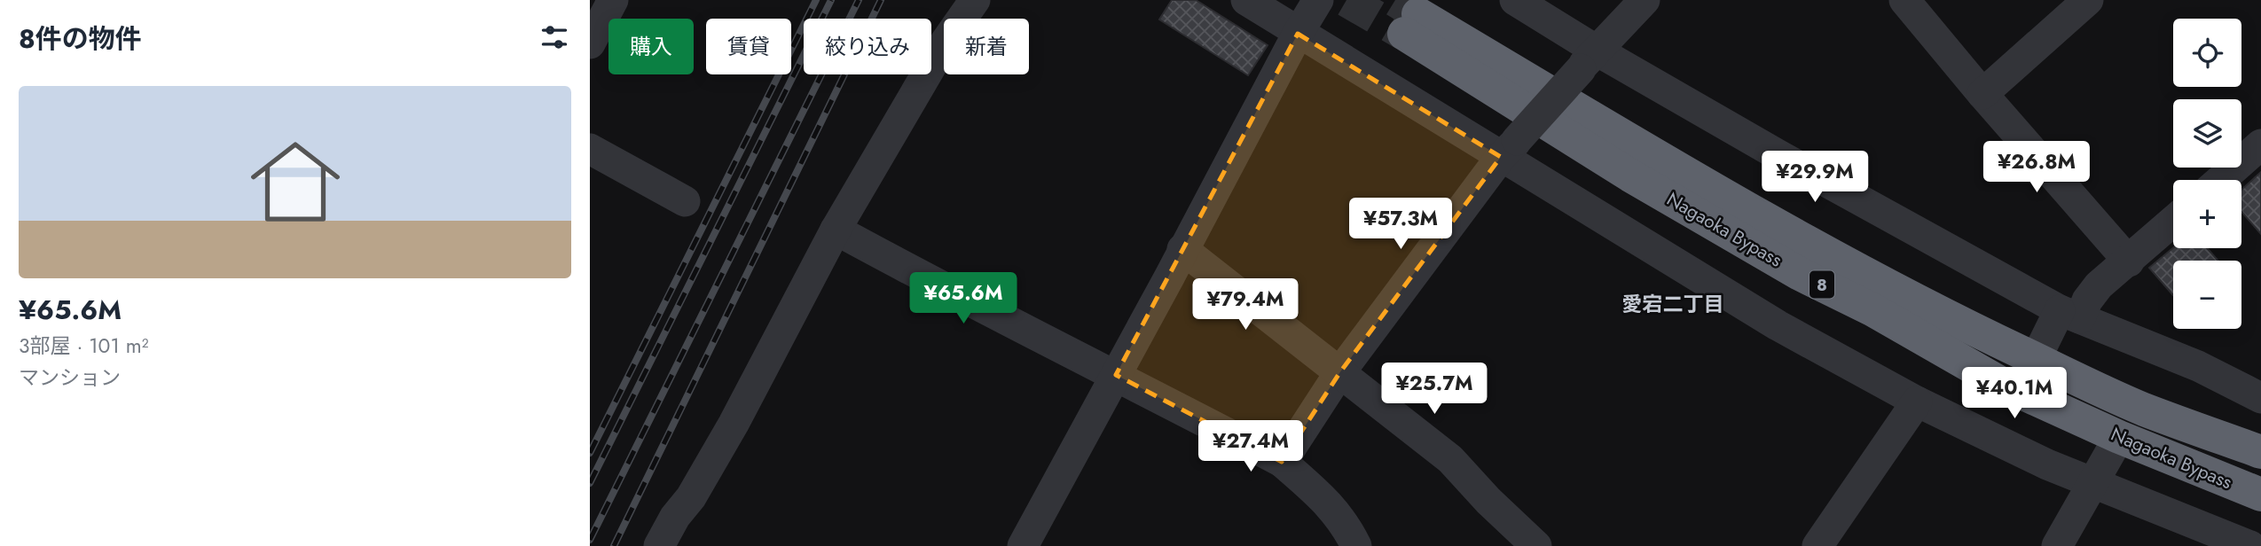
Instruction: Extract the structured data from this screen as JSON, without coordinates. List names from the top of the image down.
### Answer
{
  "streets": {
    "highway": ["Nagaoka Bypass", "8"]
  },
  "districts": ["愛宕二丁目"],
  "page": {
    "heading": "8件の物件",
    "map_buttons": ["+", "−"],
    "chip": [
      "購入",
      "賃貸",
      "絞り込み",
      "新着"
    ],
    "list": [
      {
        "name": "¥65.6M",
        "note": "3部屋 · 101 m² · マンション"
      }
    ],
    "price": [
      "¥26.8M",
      "¥29.9M",
      "¥57.3M",
      "¥65.6M",
      "¥79.4M",
      "¥25.7M",
      "¥40.1M",
      "¥27.4M"
    ]
  }
}
